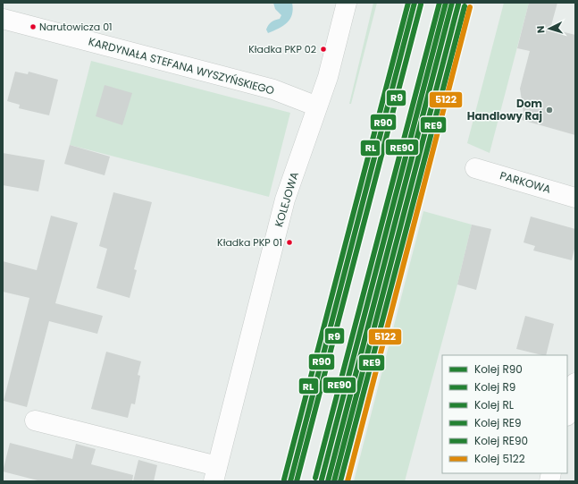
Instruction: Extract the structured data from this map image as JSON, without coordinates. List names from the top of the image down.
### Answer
{
  "streets": {
    "street": ["KARDYNAŁA STEFANA WYSZYŃSKIEGO", "PARKOWA", "KOLEJOWA"]
  },
  "crossings": [
    ["KARDYNAŁA STEFANA WYSZYŃSKIEGO", "KOLEJOWA"]
  ],
  "places": [
    "Narutowicza 01",
    "Kładka PKP 02",
    "Dom Handlowy Raj",
    "Kładka PKP 01"
  ],
  "lines": [
    "rail line R90",
    "rail line RL",
    "rail line RE90",
    "rail line R9",
    "rail line RE9",
    "rail line 5122"
  ],
  "legend": [
    "Kolej R90",
    "Kolej R9",
    "Kolej RL",
    "Kolej RE9",
    "Kolej RE90",
    "Kolej 5122"
  ],
  "north": "left"
}
